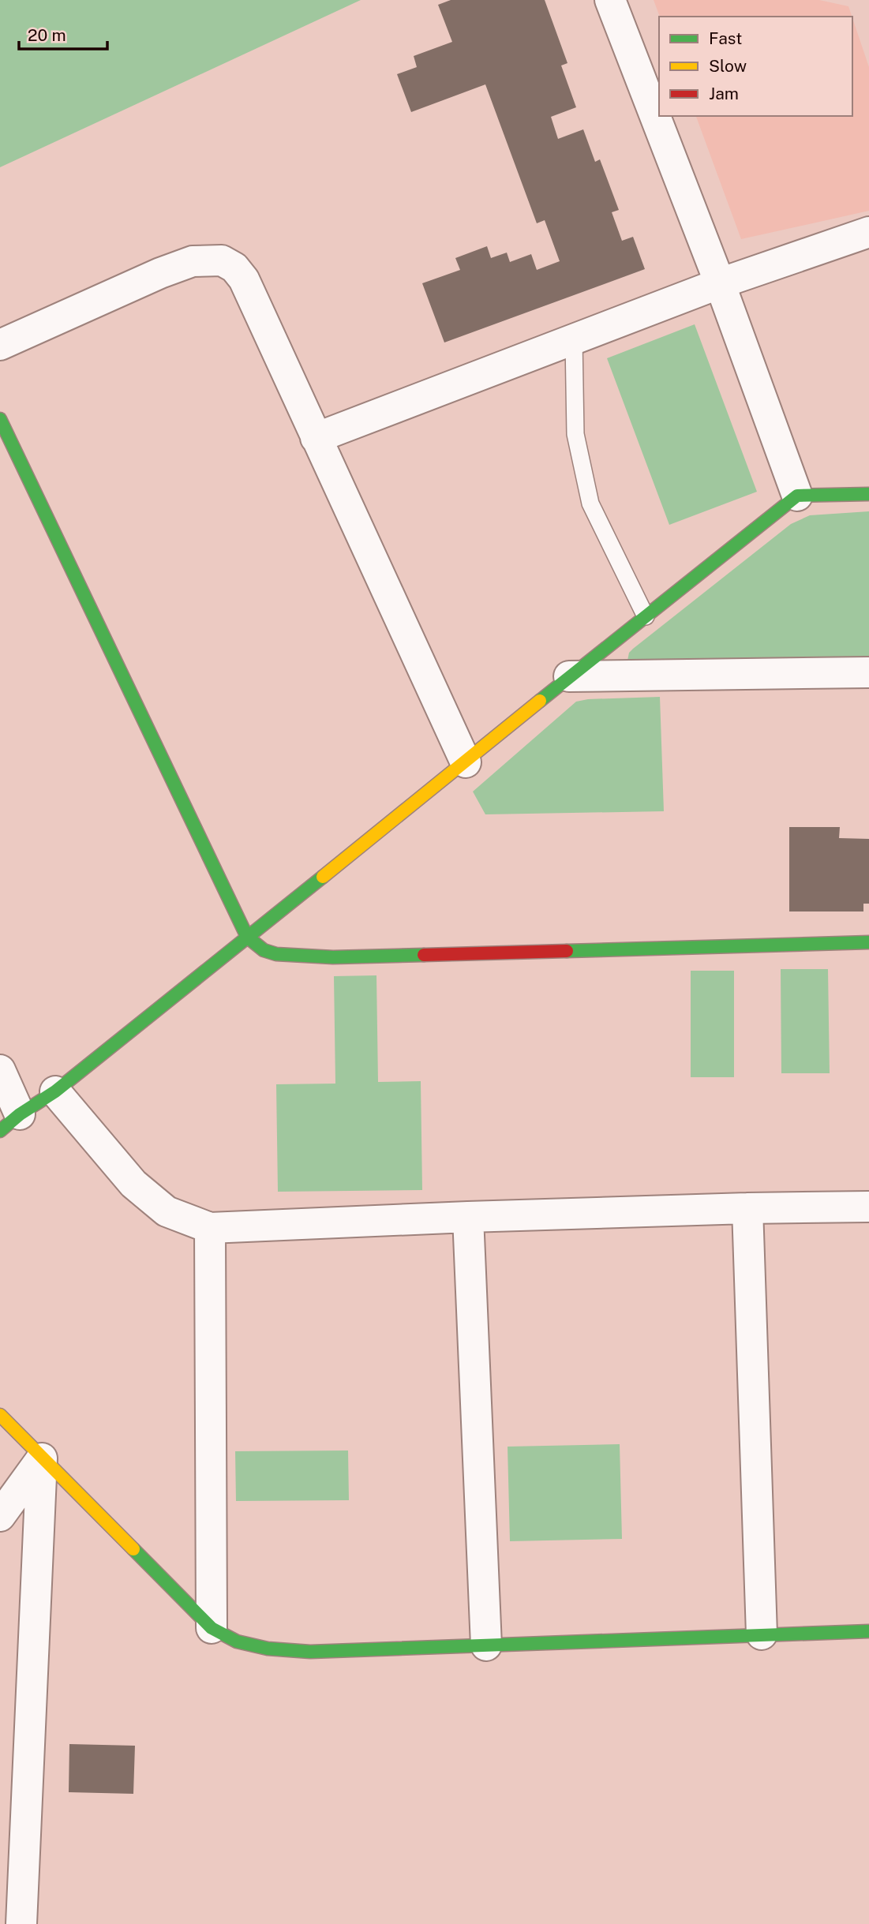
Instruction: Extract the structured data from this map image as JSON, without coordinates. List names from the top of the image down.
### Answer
{
  "legend": ["Fast", "Slow", "Jam"],
  "scale_bar": "20 m"
}
